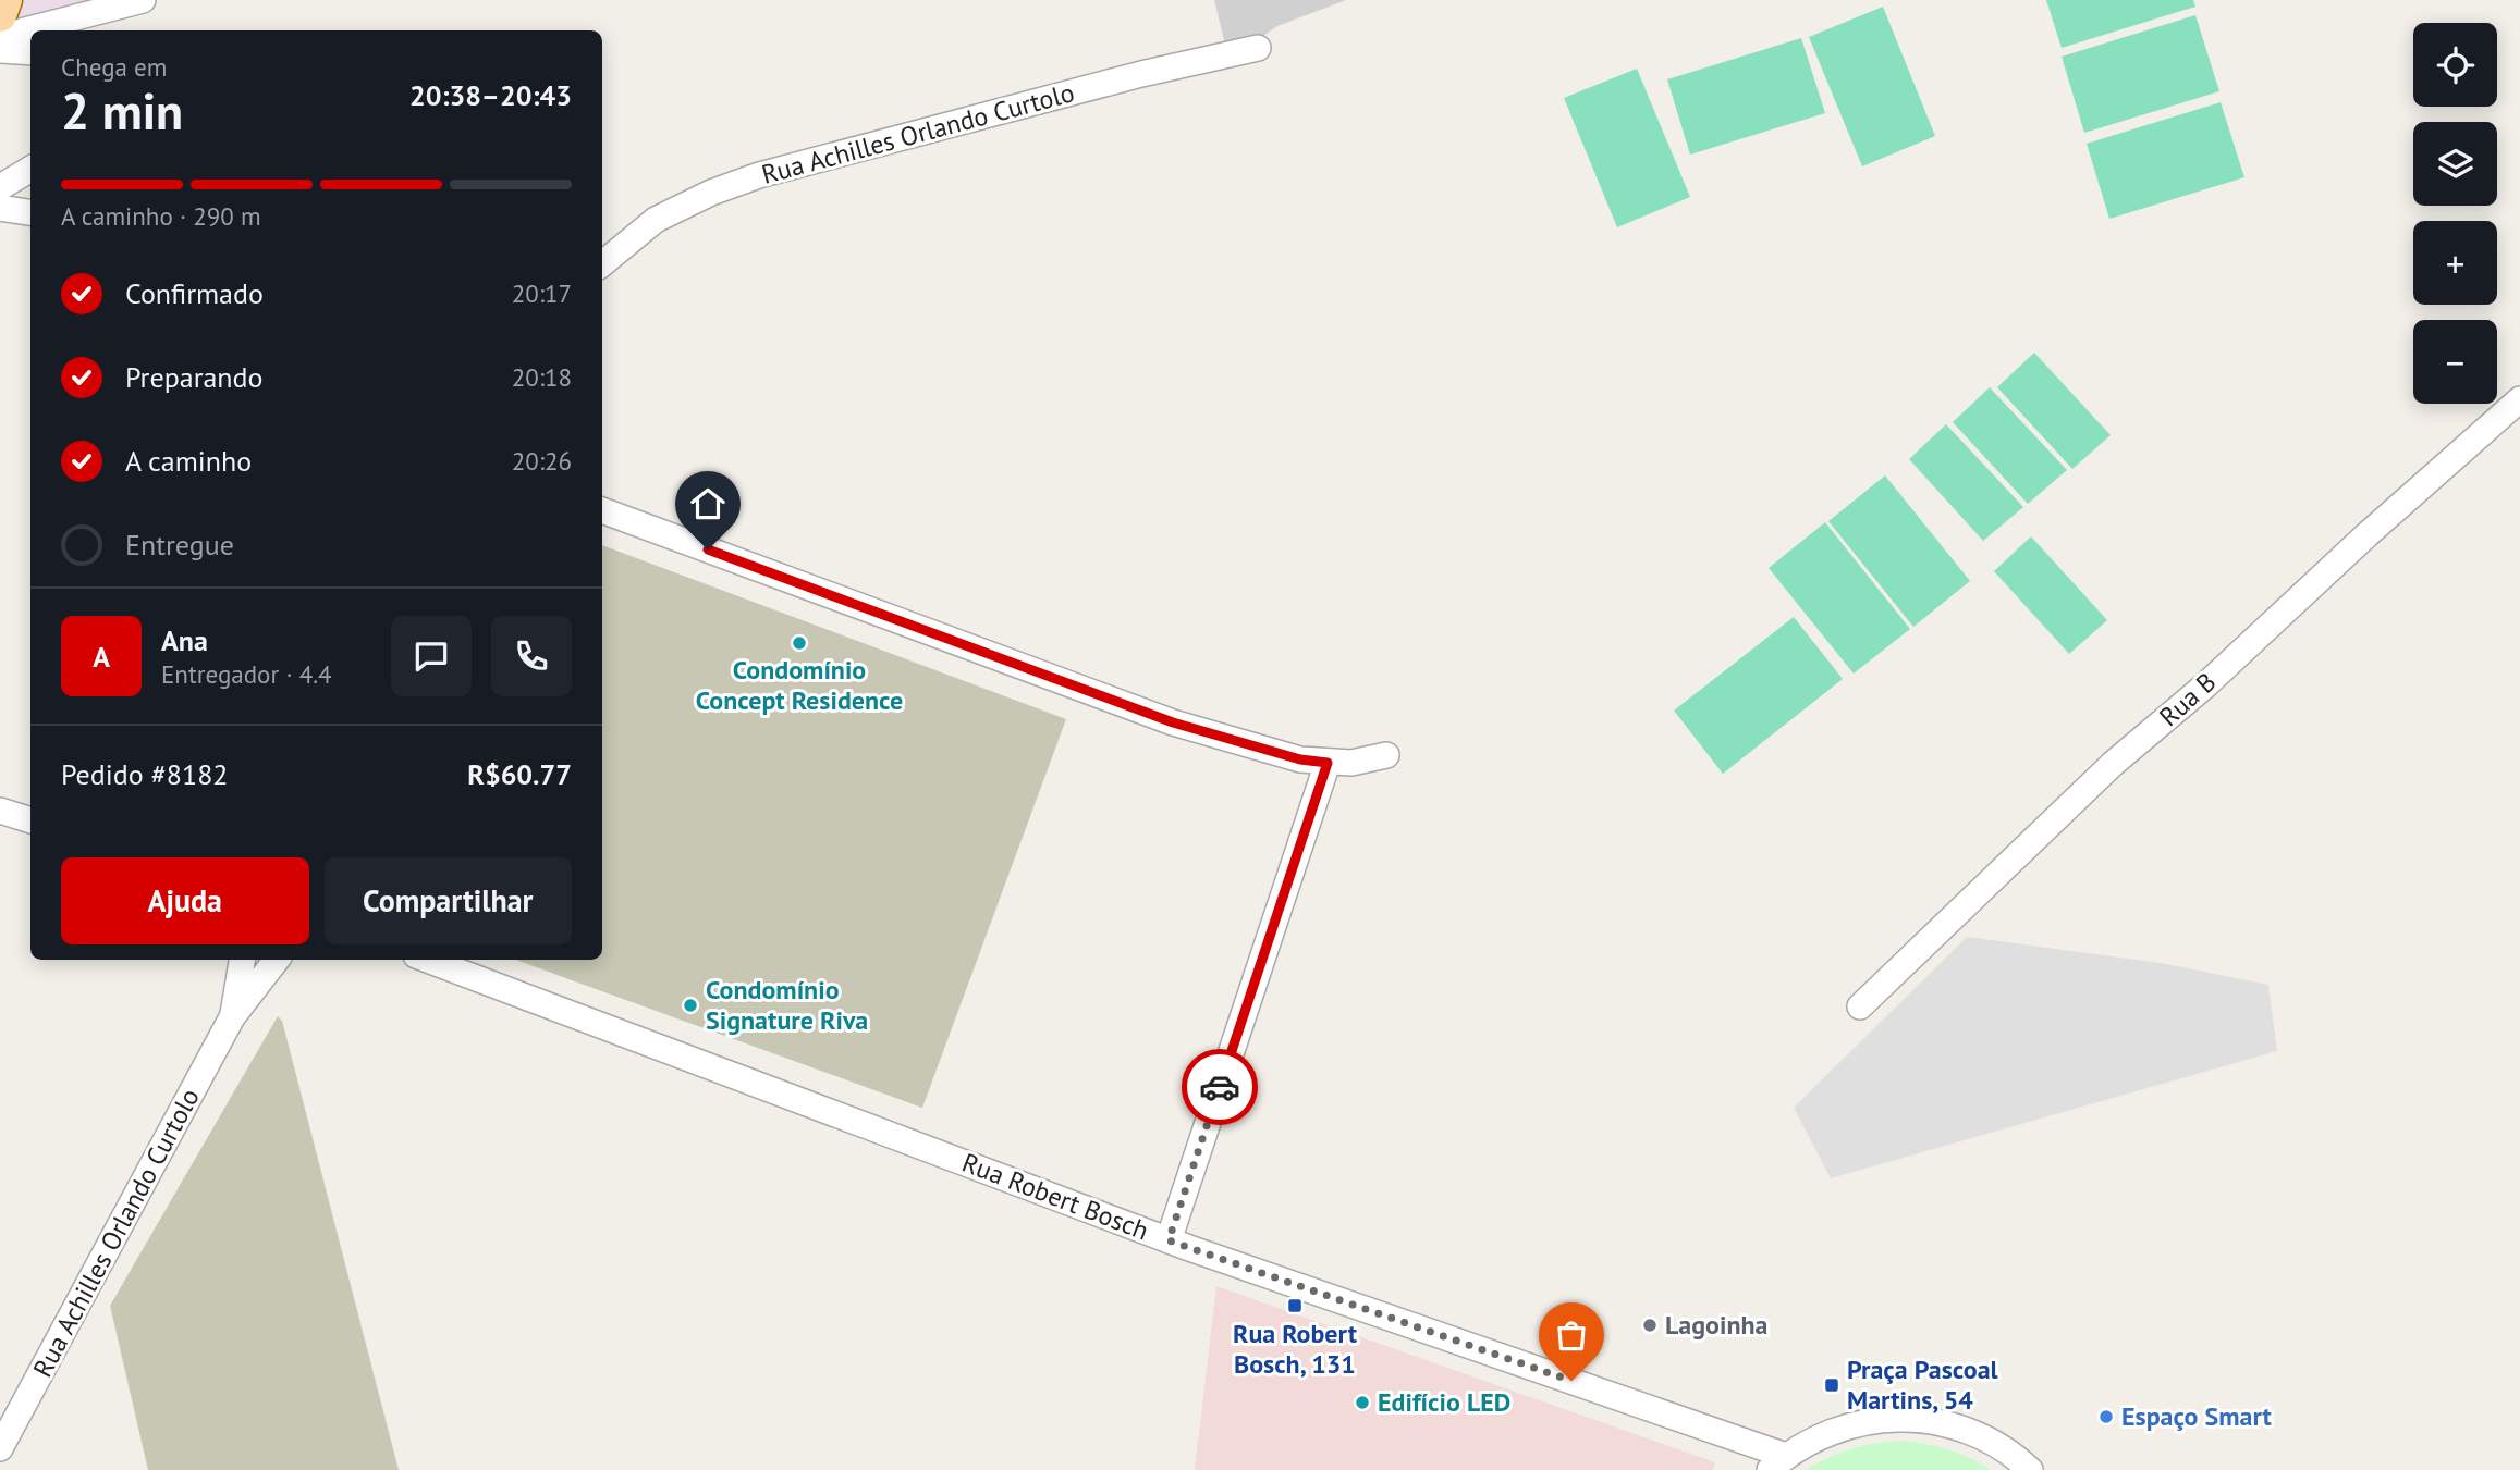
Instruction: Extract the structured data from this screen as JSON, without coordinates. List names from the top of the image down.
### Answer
{
  "streets": {
    "street": ["Rua Achilles Orlando Curtolo", "Rua B", "Rua Robert Bosch"]
  },
  "places": {
    "other": [
      "Condomínio Concept Residence",
      "Condomínio Signature Riva",
      "Lagoinha",
      "Edifício LED",
      "Espaço Smart"
    ],
    "transit": ["Rua Robert Bosch, 131", "Praça Pascoal Martins, 54"]
  },
  "page": {
    "map_buttons": ["+", "−"],
    "heading": ["2 min", "Chega em", "20:38–20:43"],
    "panel": [
      "Ana",
      "Entregador · 4.4",
      "Pedido #8182",
      "R$60.77"
    ],
    "bar": "A caminho · 290 m",
    "list": [
      ["Confirmado", "20:17"],
      ["Preparando", "20:18"],
      ["A caminho", "20:26"],
      "Entregue"
    ],
    "round": "A",
    "buttons": ["Ajuda", "Compartilhar"]
  }
}
